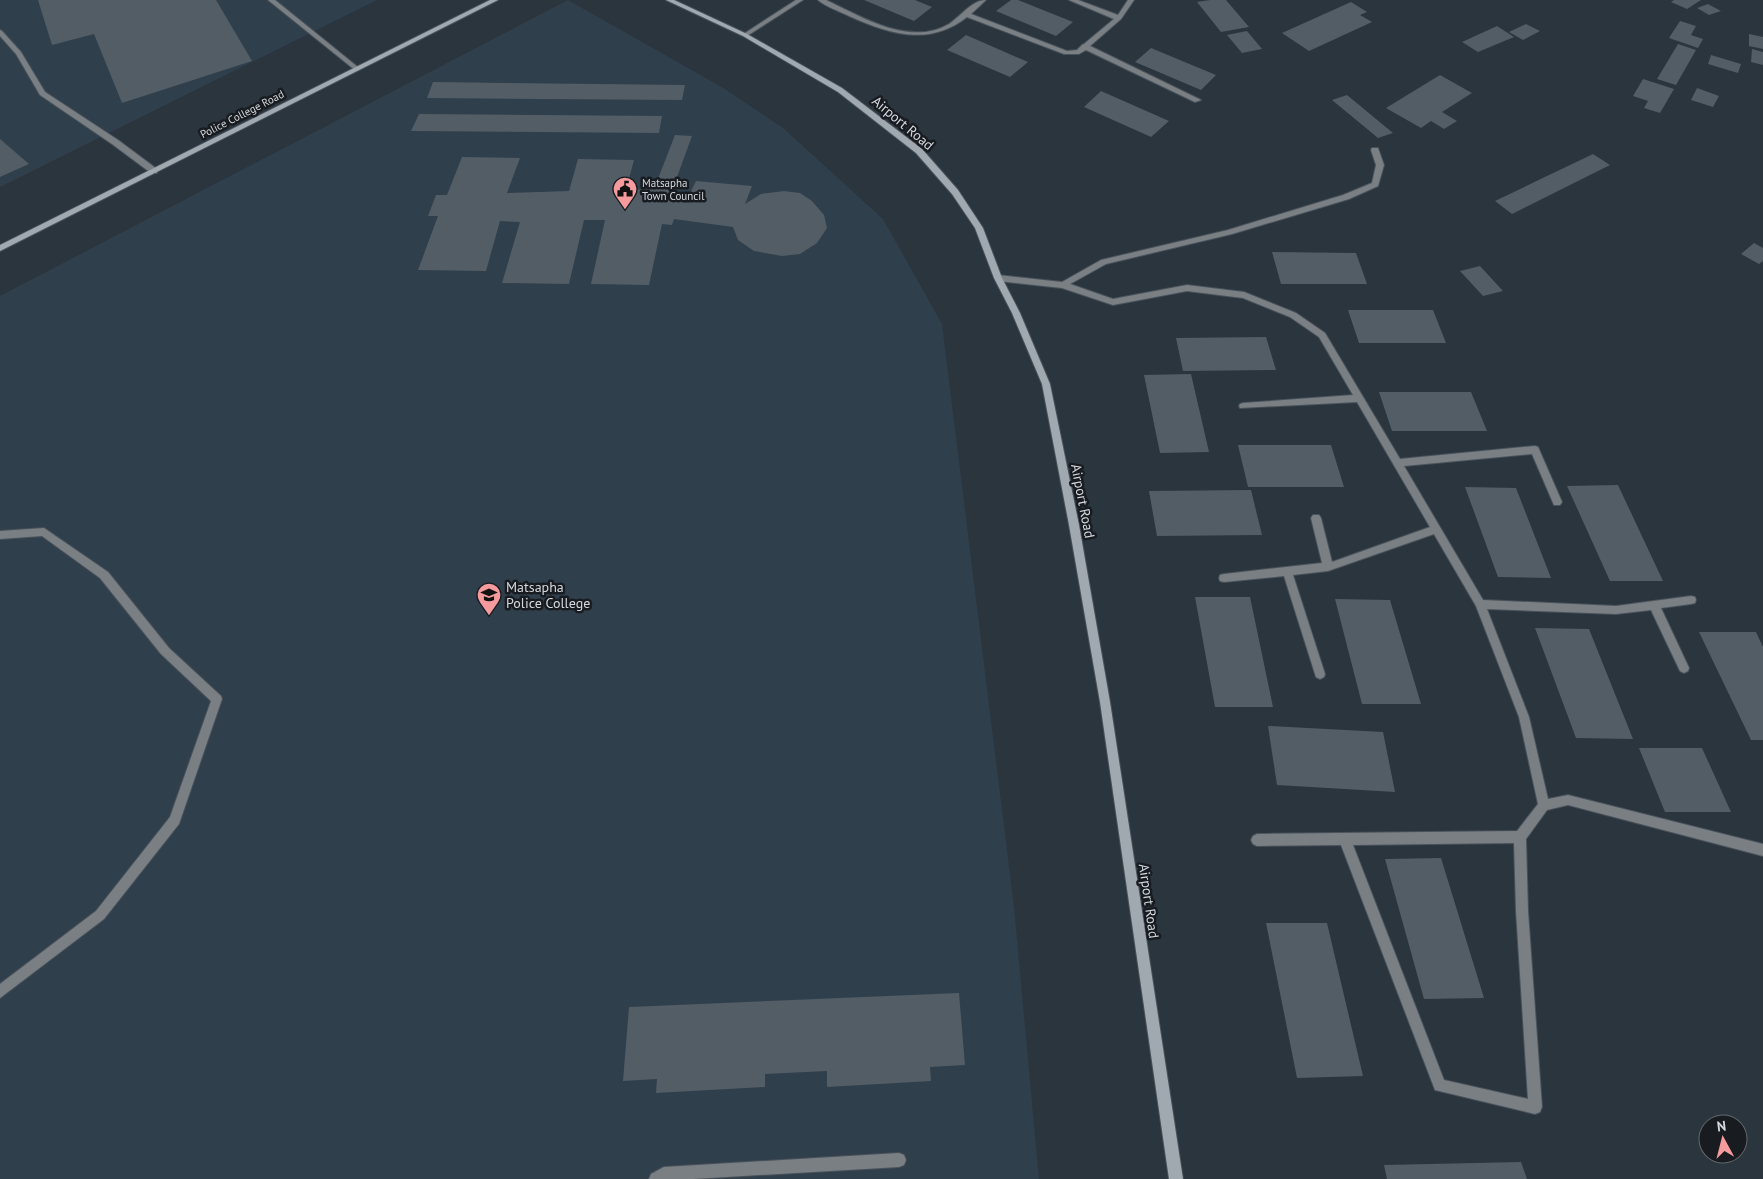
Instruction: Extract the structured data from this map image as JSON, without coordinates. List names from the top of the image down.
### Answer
{
  "streets": {
    "street": ["Police College Road", "Airport Road"]
  },
  "places": {
    "public building": ["Matsapha Town Council"],
    "school or university": ["Matsapha Police College"]
  },
  "north": "top"
}
